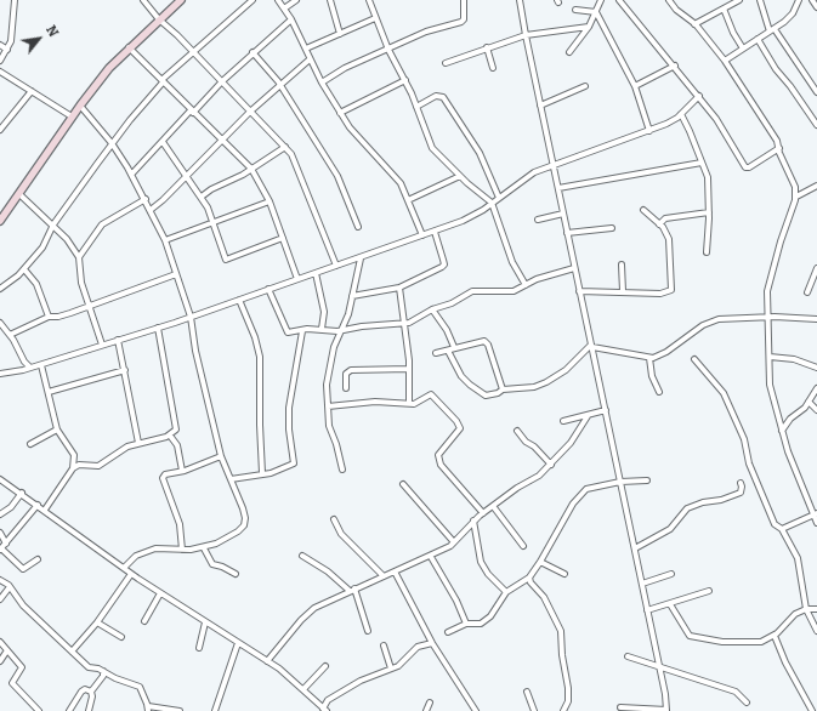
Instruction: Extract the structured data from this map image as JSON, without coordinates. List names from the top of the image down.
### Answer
{
  "north": "top right"
}
